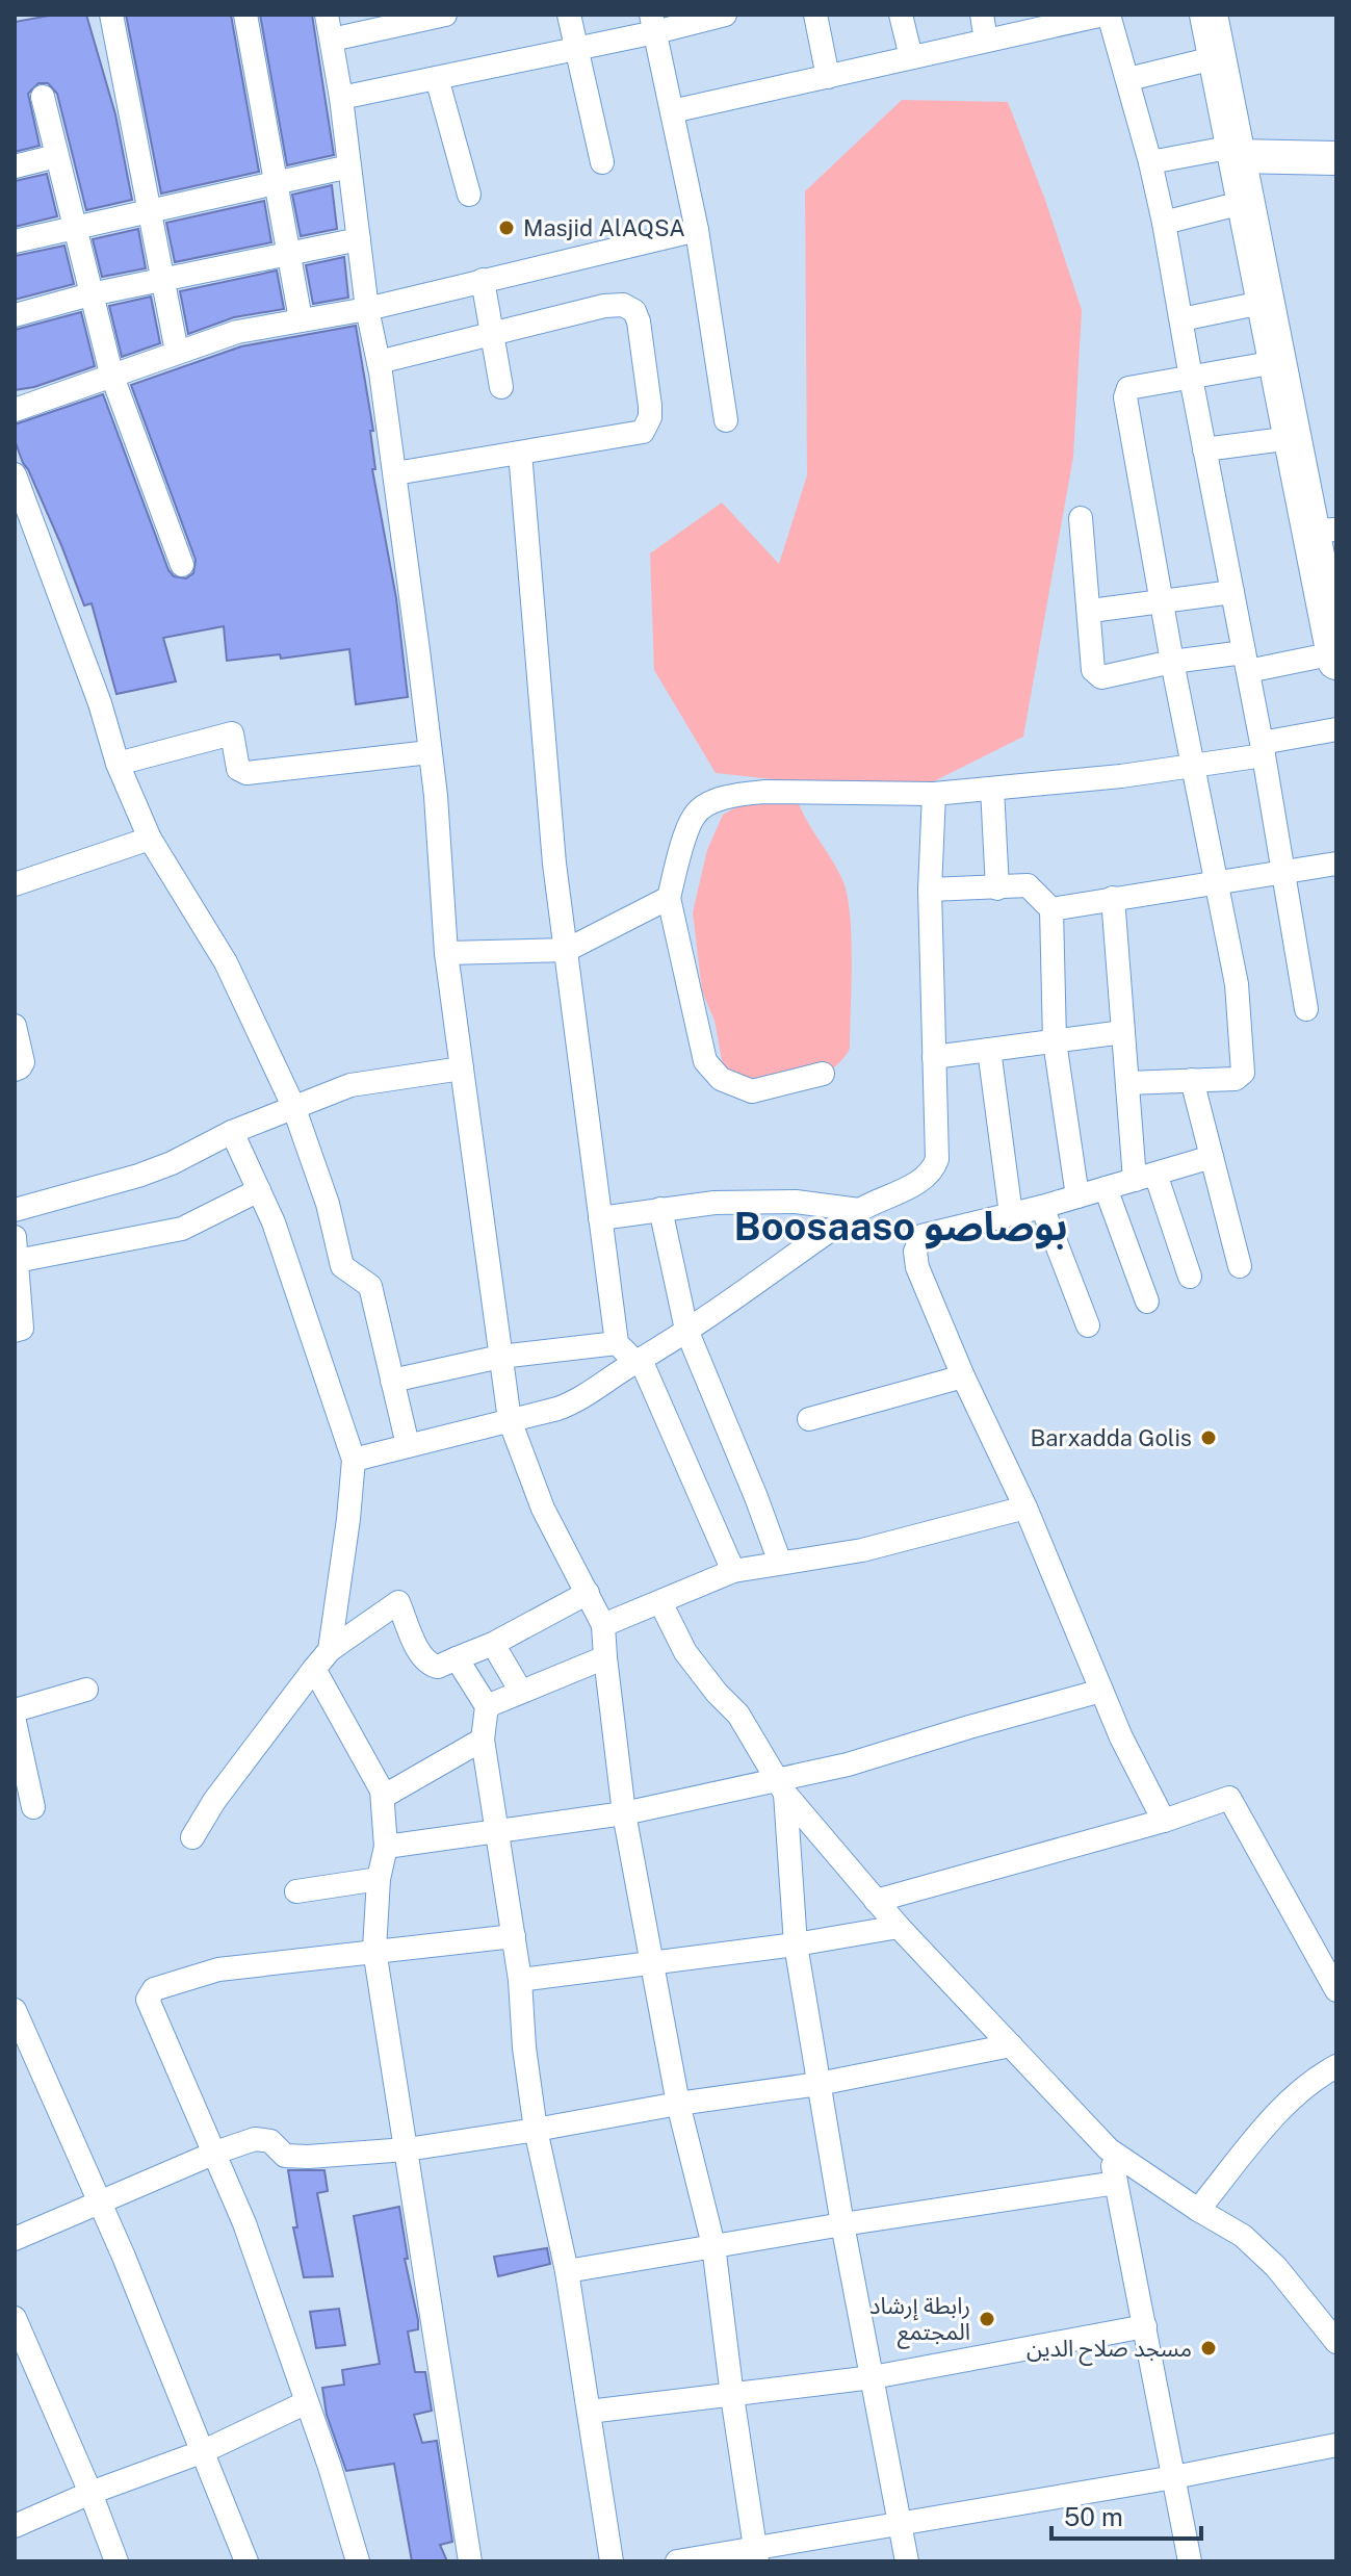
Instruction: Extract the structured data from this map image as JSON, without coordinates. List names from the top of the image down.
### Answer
{
  "districts": ["Boosaaso بوصاصو"],
  "places": [
    "Masjid AlAQSA",
    "Barxadda Golis",
    "رابطة إرشاد المجتمع",
    "مسجد صلاح الدين"
  ],
  "scale_bar": "50 m"
}
